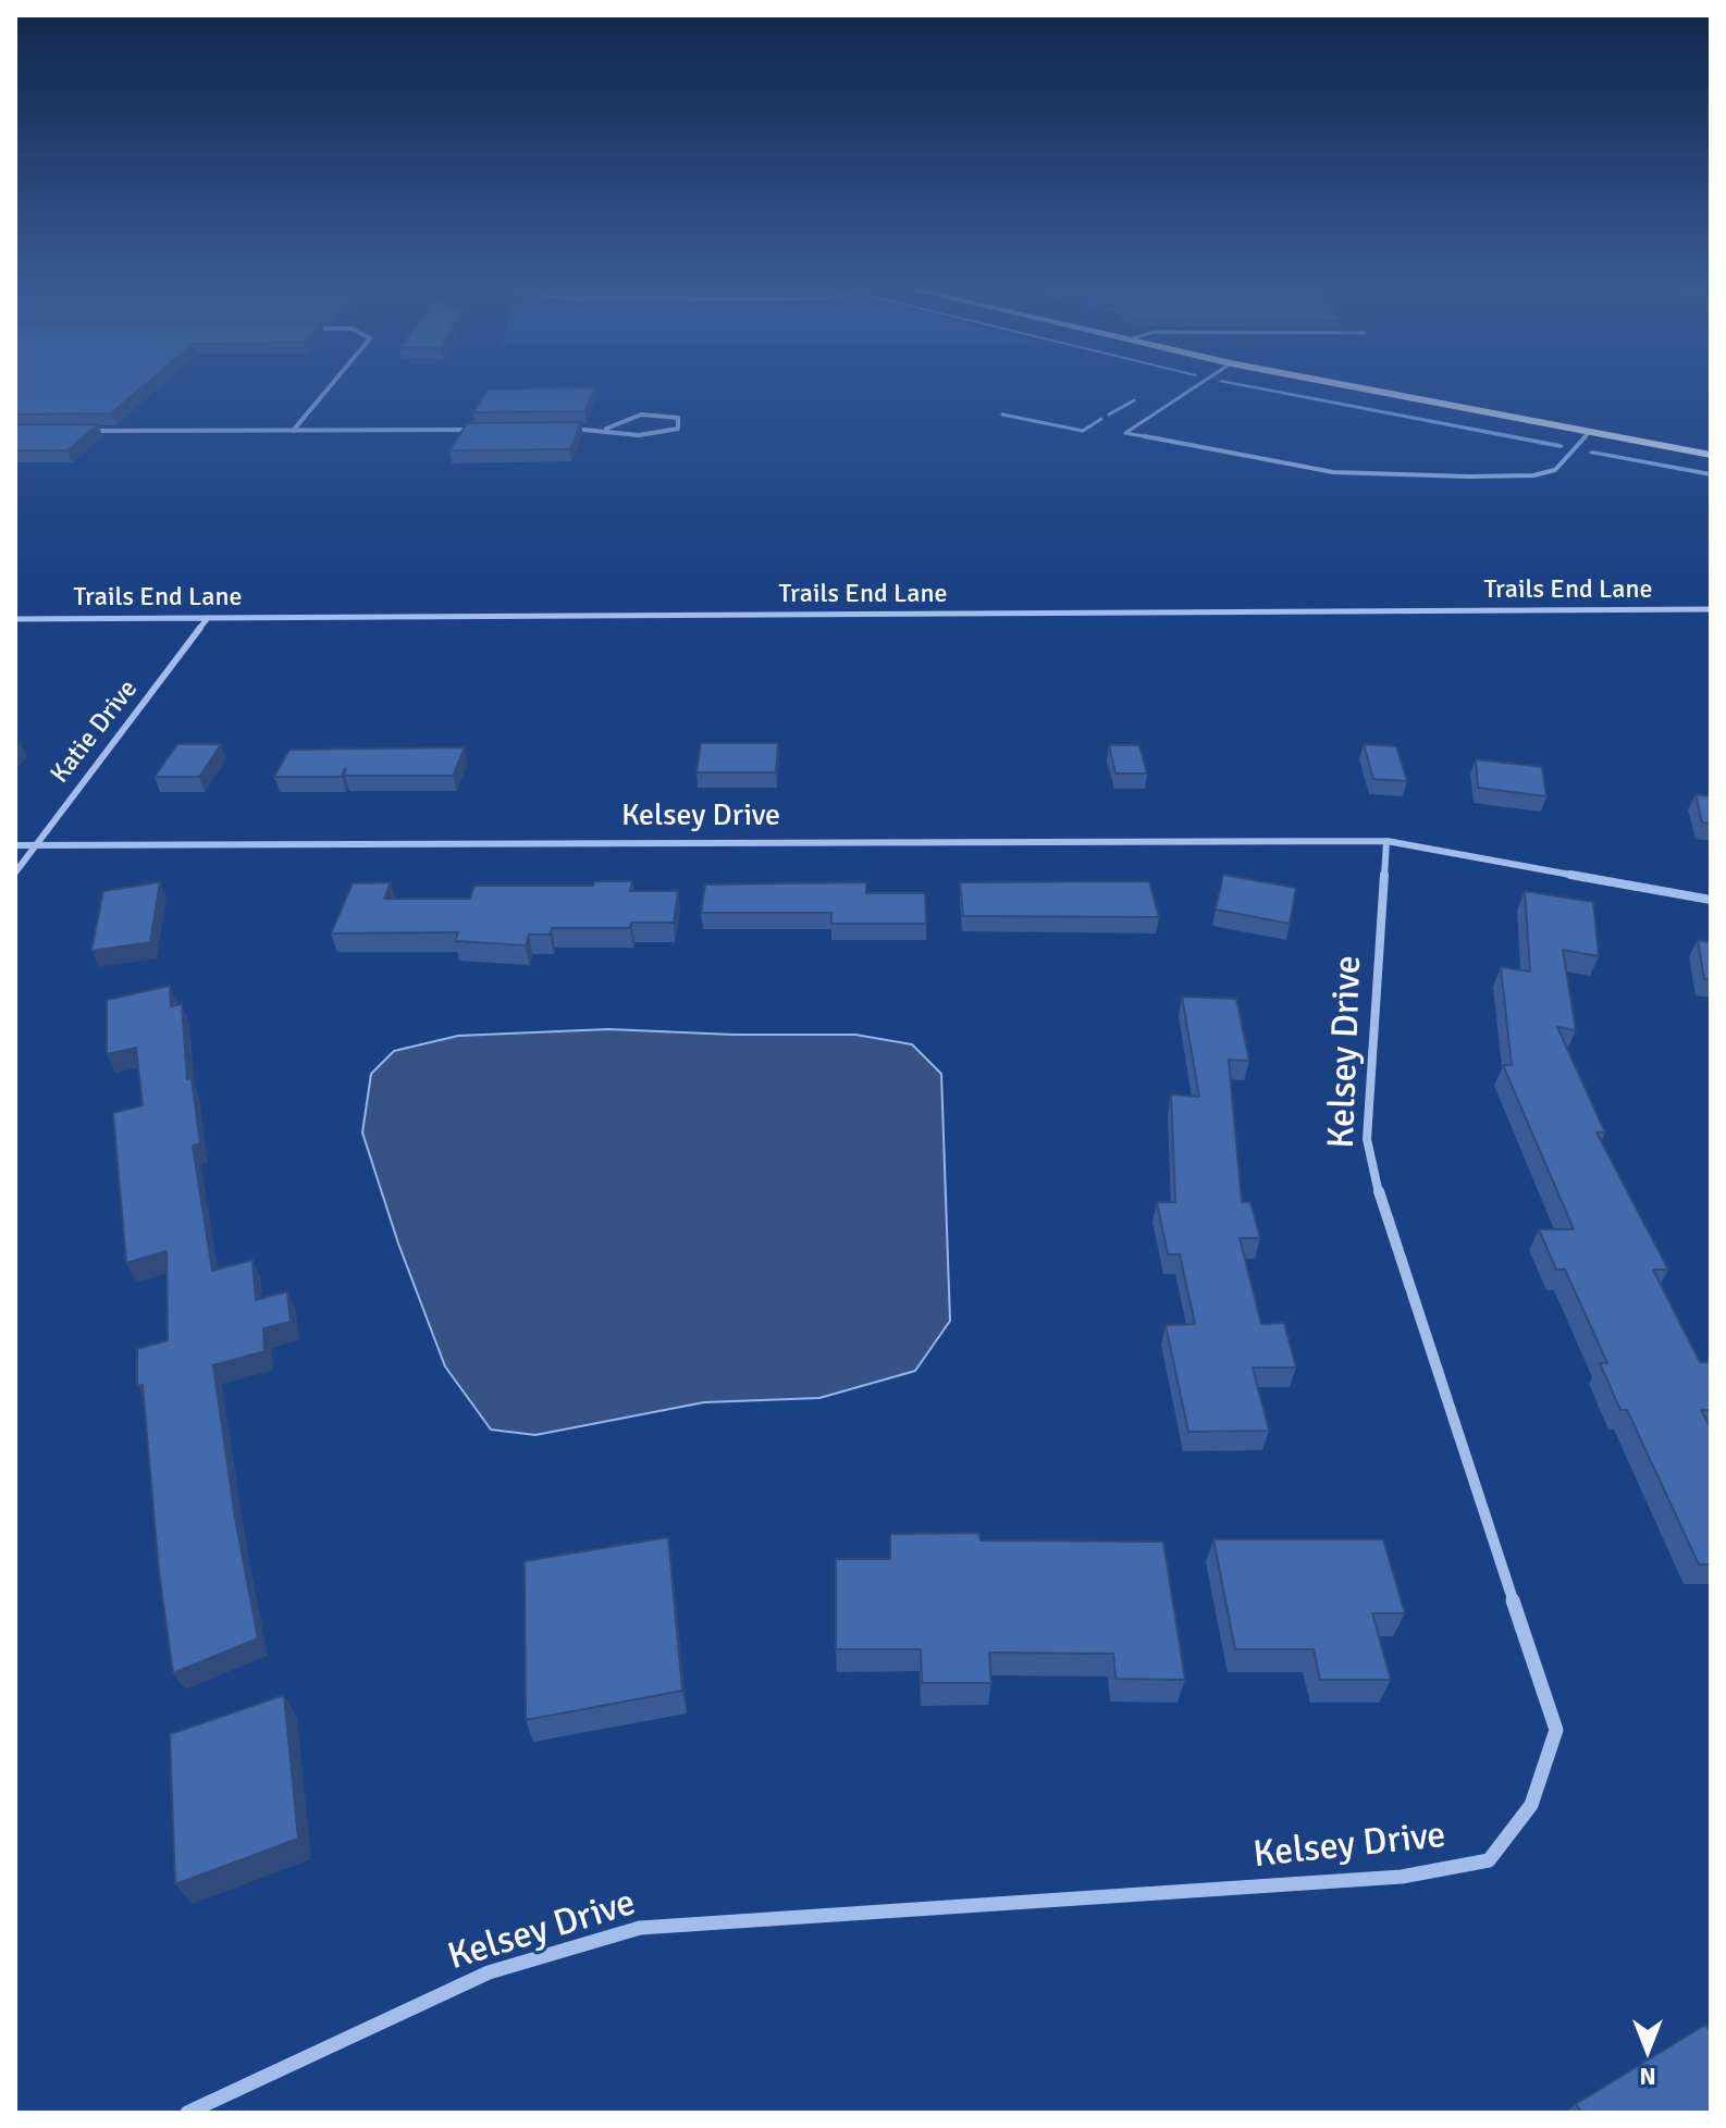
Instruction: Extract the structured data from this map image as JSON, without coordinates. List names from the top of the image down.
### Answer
{
  "streets": {
    "street": ["Trails End Lane", "Katie Drive", "Kelsey Drive"]
  },
  "crossings": [
    ["Trails End Lane", "Katie Drive"],
    ["Katie Drive", "Kelsey Drive"]
  ],
  "north": "bottom"
}
